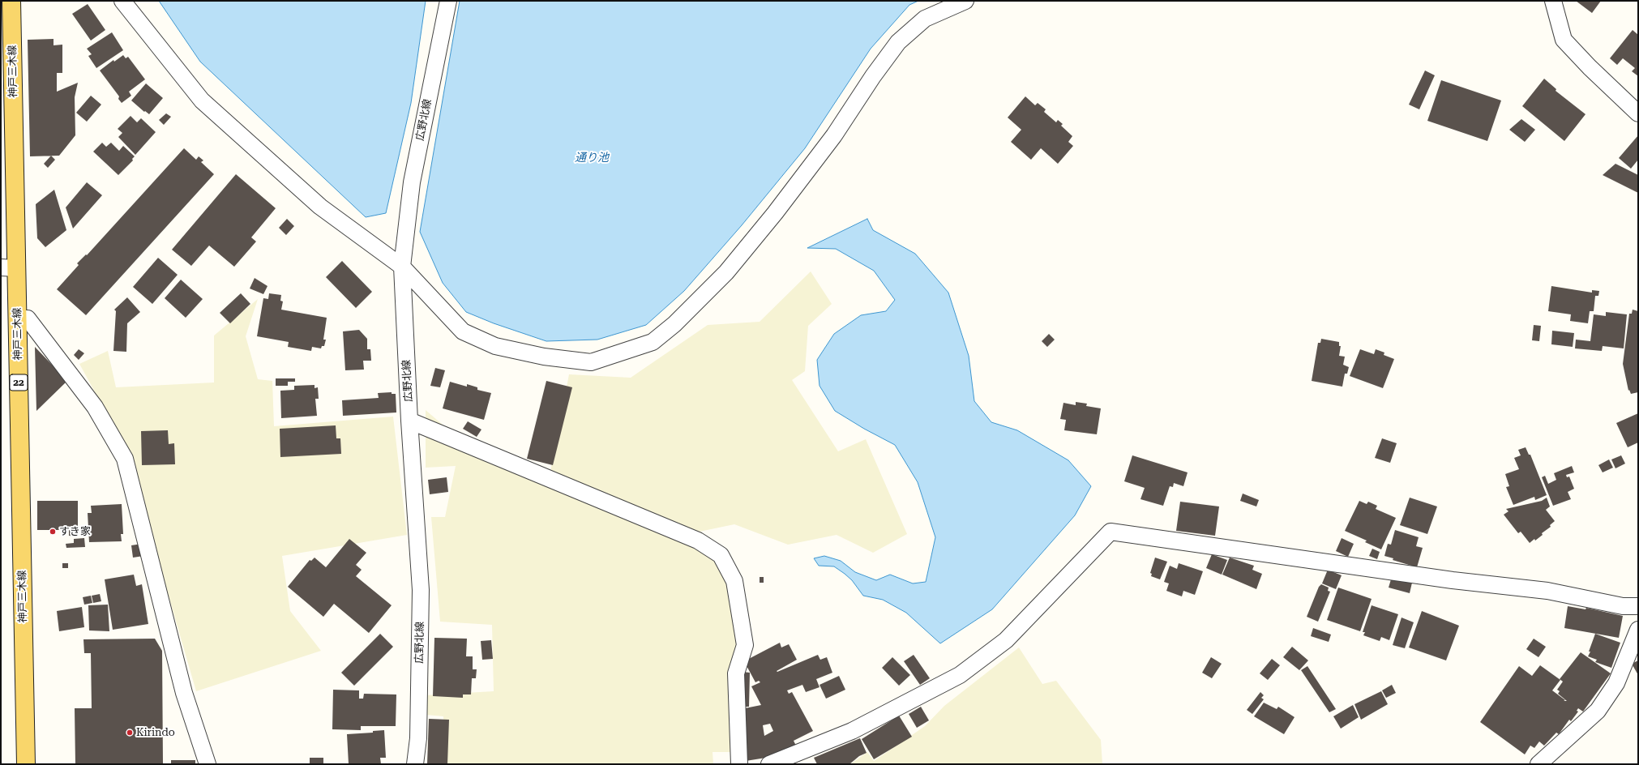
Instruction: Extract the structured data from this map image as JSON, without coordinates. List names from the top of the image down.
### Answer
{
  "streets": {
    "main road": ["神戸三木線", "22"],
    "street": ["広野北線"]
  },
  "water": ["通り池"],
  "places": ["すき家", "Kirindo"]
}
